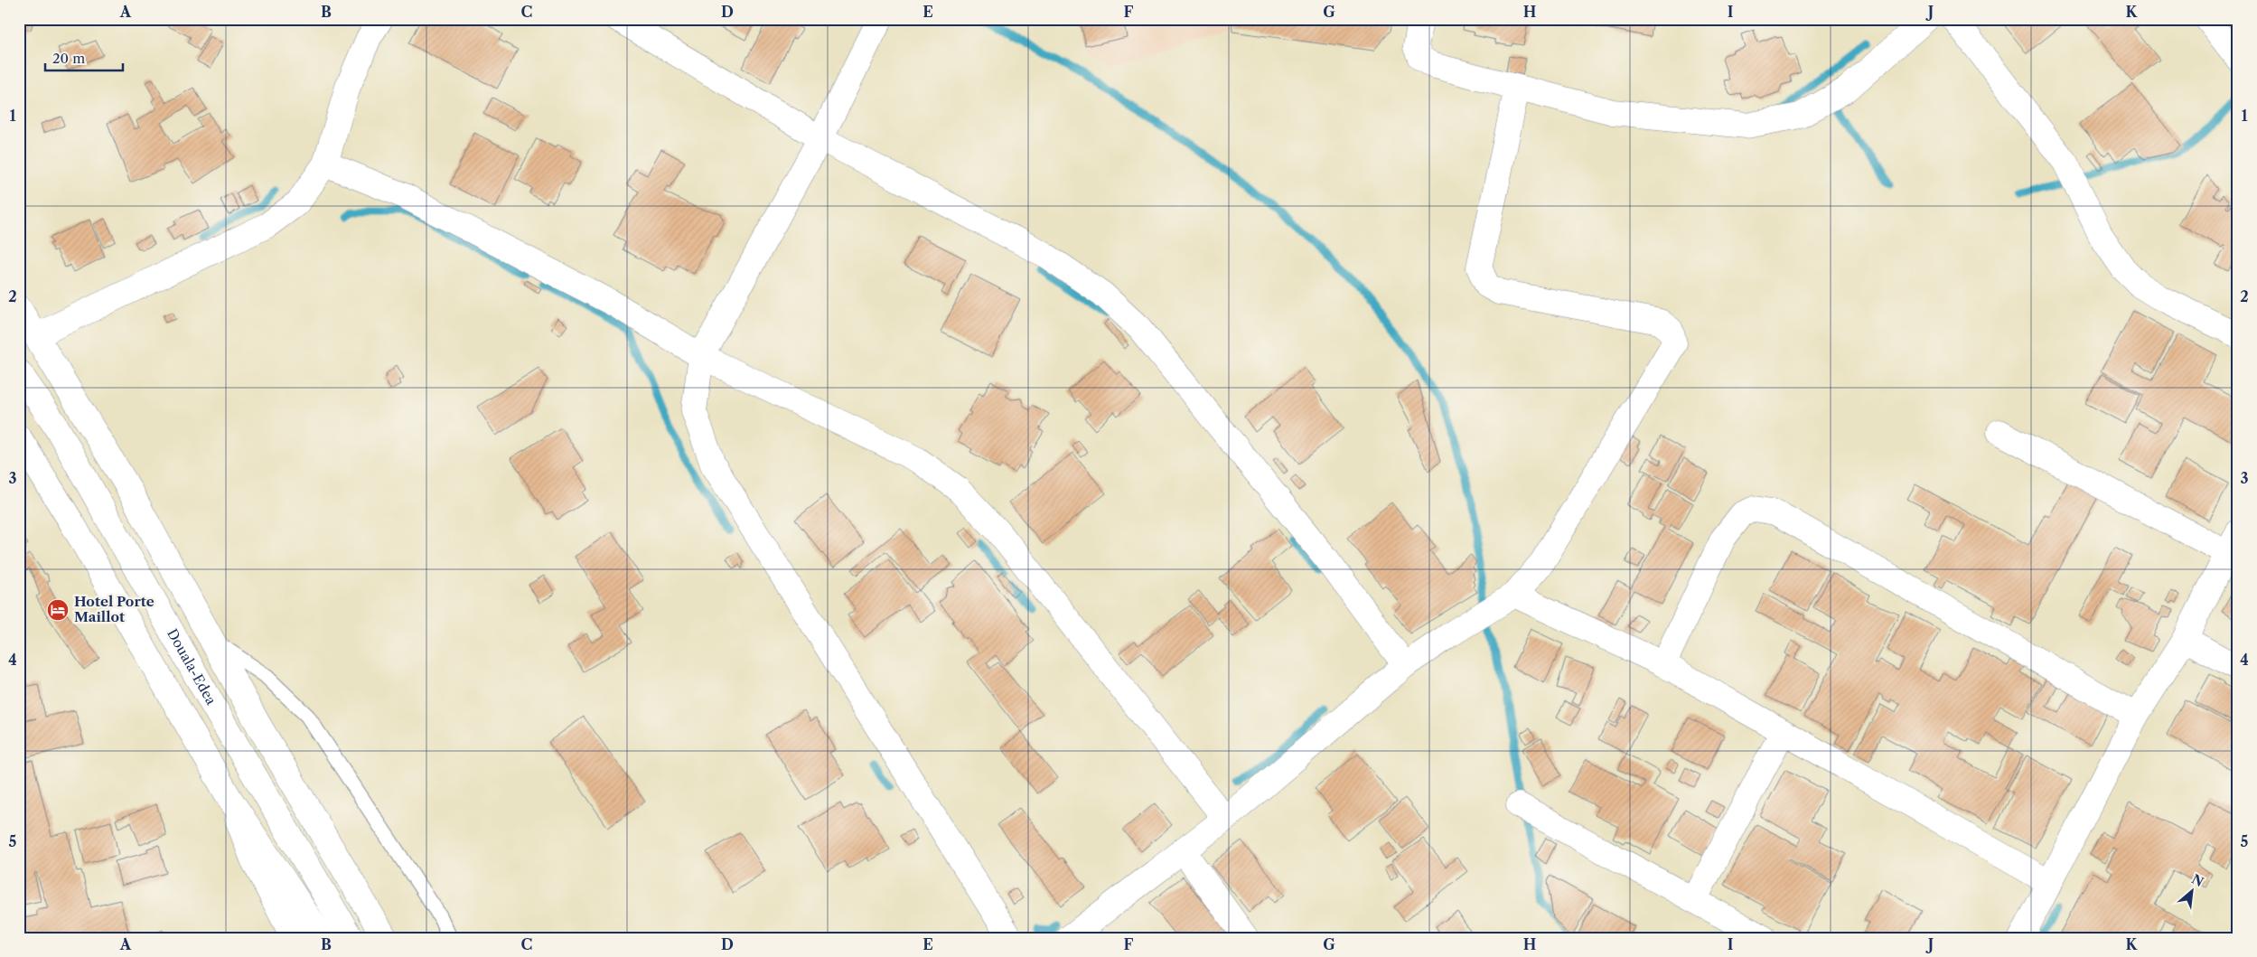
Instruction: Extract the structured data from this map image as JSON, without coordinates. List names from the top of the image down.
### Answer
{
  "streets": {
    "main road": ["Douala-Edea"]
  },
  "places": {
    "hotel": ["Hotel Porte Maillot"]
  },
  "scale_bar": "20 m",
  "north": "top right",
  "grid": {
    "columns": [
      "A",
      "B",
      "C",
      "D",
      "E",
      "F",
      "G",
      "H",
      "I",
      "J",
      "K"
    ],
    "rows": [
      "1",
      "2",
      "3",
      "4",
      "5"
    ]
  }
}
